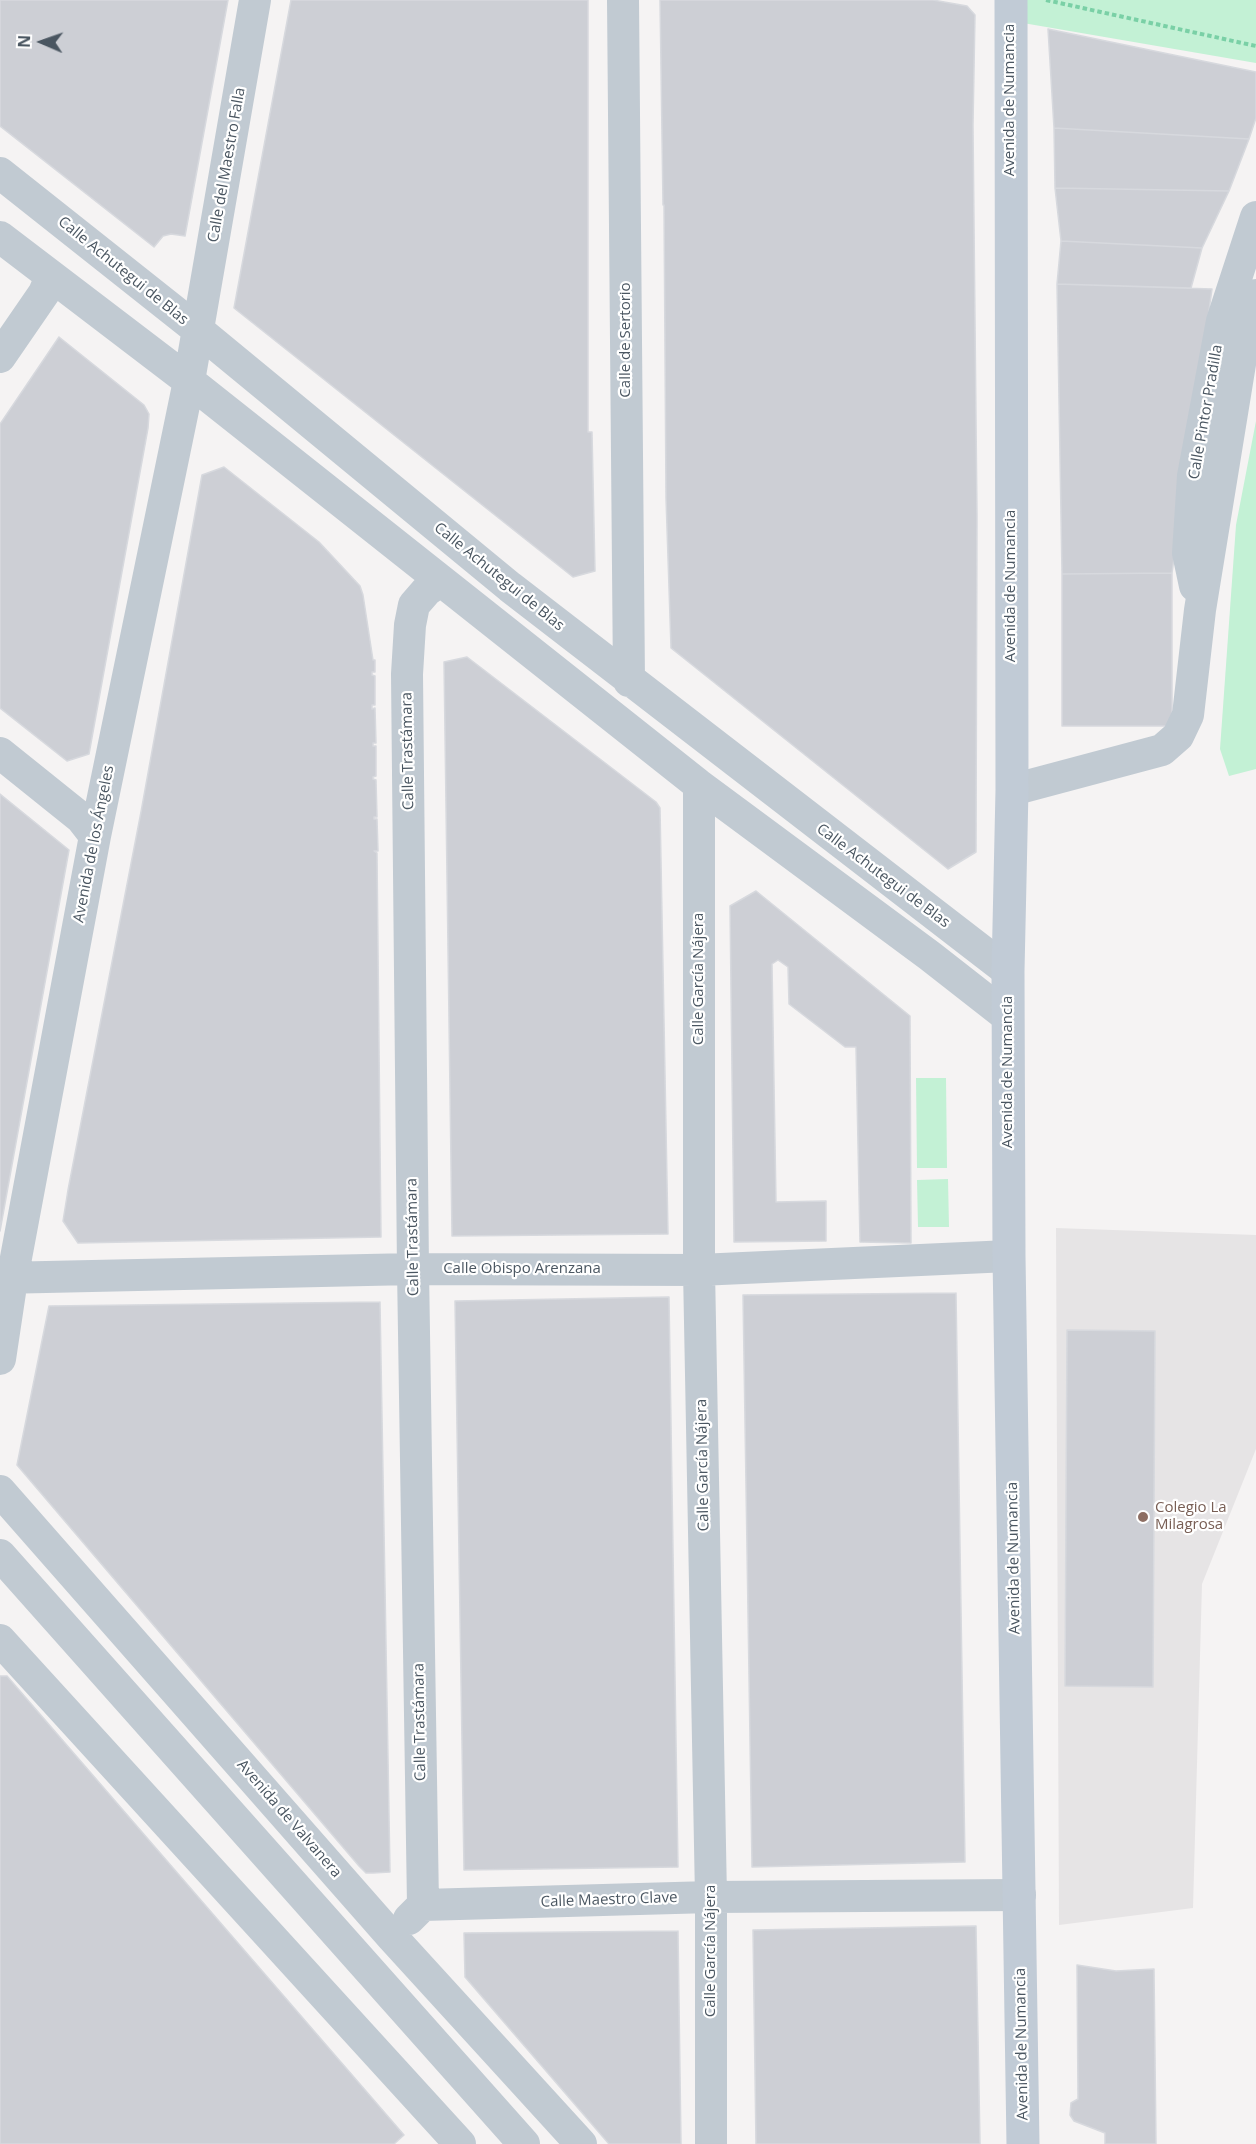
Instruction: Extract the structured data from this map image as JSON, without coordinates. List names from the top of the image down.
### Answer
{
  "streets": {
    "street": [
      "Avenida de Numancia",
      "Calle del Maestro Falla",
      "Calle Achutegui de Blas",
      "Calle de Sertorio",
      "Calle Pintor Pradilla",
      "Calle Trastámara",
      "Avenida de los Ángeles",
      "Calle García Nájera",
      "Calle Obispo Arenzana",
      "Avenida de Valvanera",
      "Calle Maestro Clave"
    ]
  },
  "crossings": [
    ["Avenida de Numancia", "Calle Achutegui de Blas"],
    ["Avenida de Numancia", "Calle Obispo Arenzana"],
    ["Avenida de Numancia", "Calle Maestro Clave"],
    ["Calle del Maestro Falla", "Calle Achutegui de Blas"],
    ["Calle del Maestro Falla", "Avenida de los Ángeles"],
    ["Calle Achutegui de Blas", "Calle de Sertorio"],
    ["Calle Achutegui de Blas", "Avenida de los Ángeles"],
    ["Calle Trastámara", "Calle Obispo Arenzana"],
    ["Calle Trastámara", "Calle Maestro Clave"],
    ["Avenida de los Ángeles", "Calle Obispo Arenzana"],
    ["Calle García Nájera", "Calle Obispo Arenzana"],
    ["Calle García Nájera", "Calle Maestro Clave"]
  ],
  "places": ["Colegio La Milagrosa"],
  "north": "left"
}
